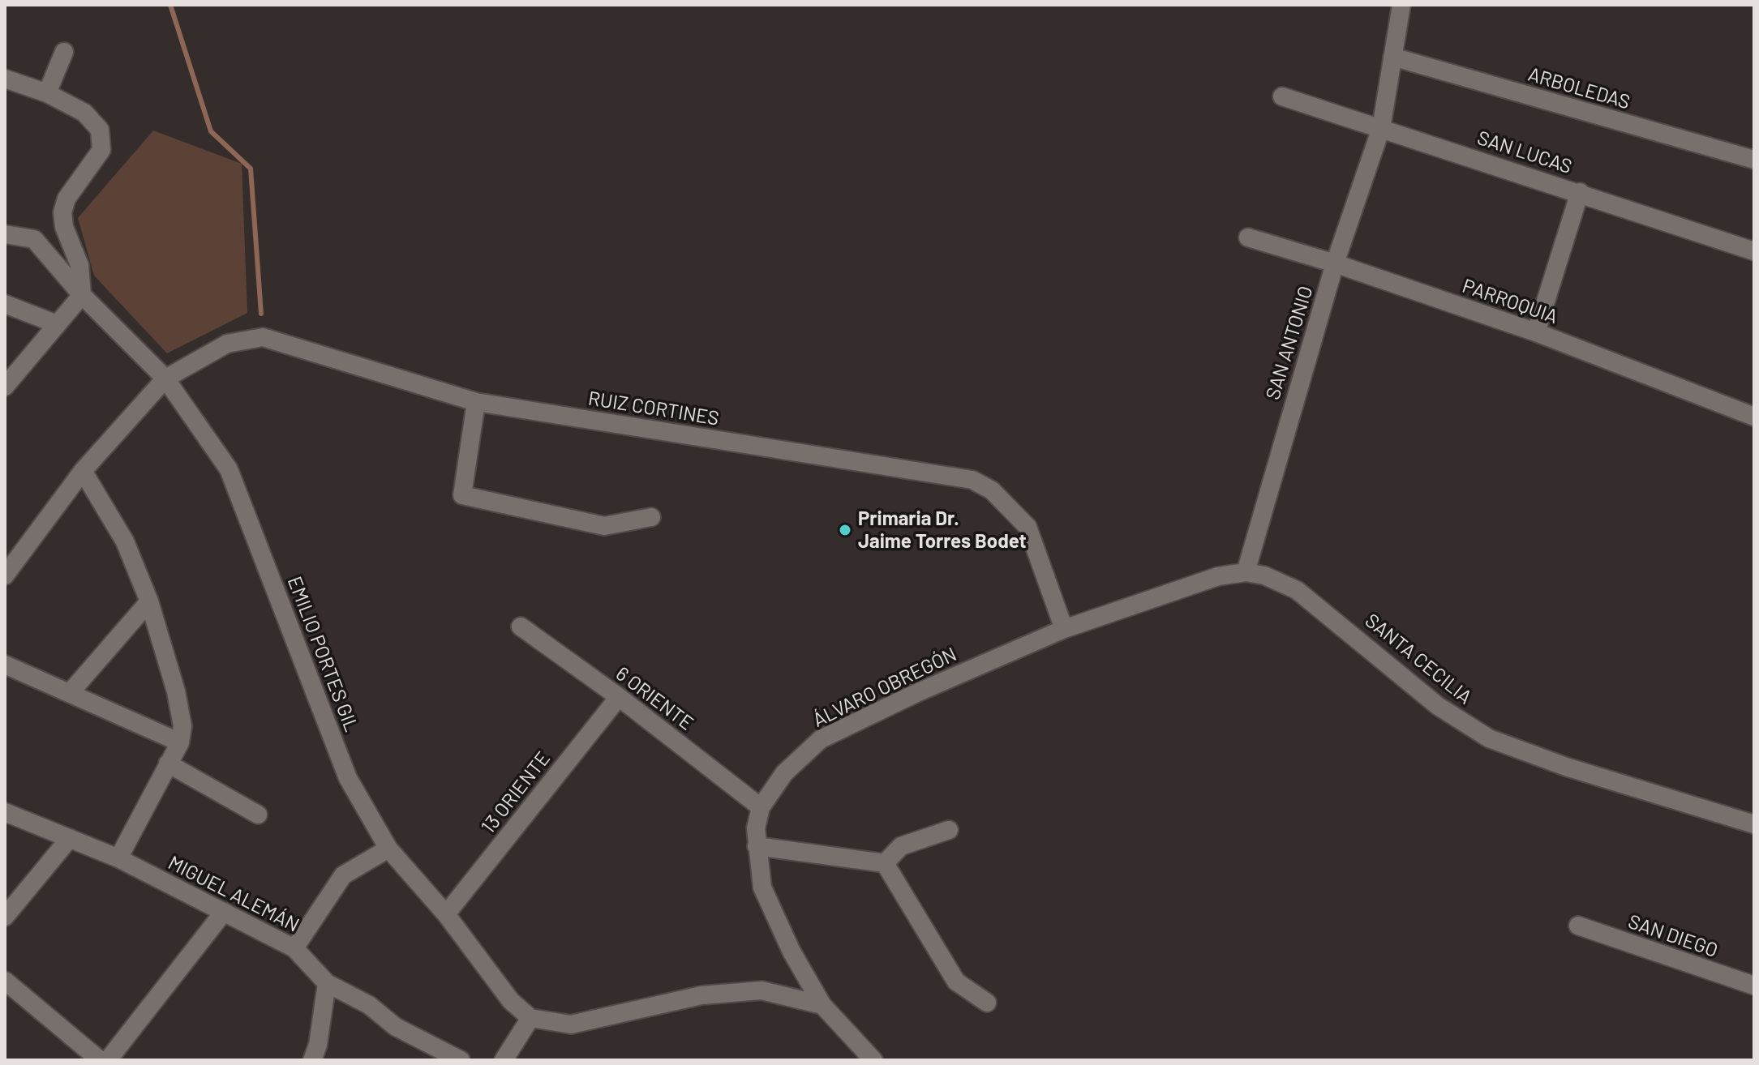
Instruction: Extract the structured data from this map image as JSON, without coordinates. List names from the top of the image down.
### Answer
{
  "streets": {
    "street": [
      "ARBOLEDAS",
      "SAN LUCAS",
      "PARROQUIA",
      "SAN ANTONIO",
      "RUIZ CORTINES",
      "EMILIO PORTES GIL",
      "SANTA CECILIA",
      "ÁLVARO OBREGÓN",
      "6 ORIENTE",
      "13 ORIENTE",
      "MIGUEL ALEMÁN",
      "SAN DIEGO"
    ]
  },
  "crossings": [
    ["ARBOLEDAS", "SAN ANTONIO"],
    ["SAN LUCAS", "SAN ANTONIO"],
    ["PARROQUIA", "SAN ANTONIO"],
    ["SAN ANTONIO", "SANTA CECILIA"],
    ["RUIZ CORTINES", "EMILIO PORTES GIL"],
    ["RUIZ CORTINES", "SANTA CECILIA"],
    ["RUIZ CORTINES", "ÁLVARO OBREGÓN"],
    ["EMILIO PORTES GIL", "13 ORIENTE"],
    ["SANTA CECILIA", "ÁLVARO OBREGÓN"],
    ["ÁLVARO OBREGÓN", "6 ORIENTE"],
    ["6 ORIENTE", "13 ORIENTE"]
  ],
  "places": ["Primaria Dr. Jaime Torres Bodet"]
}
